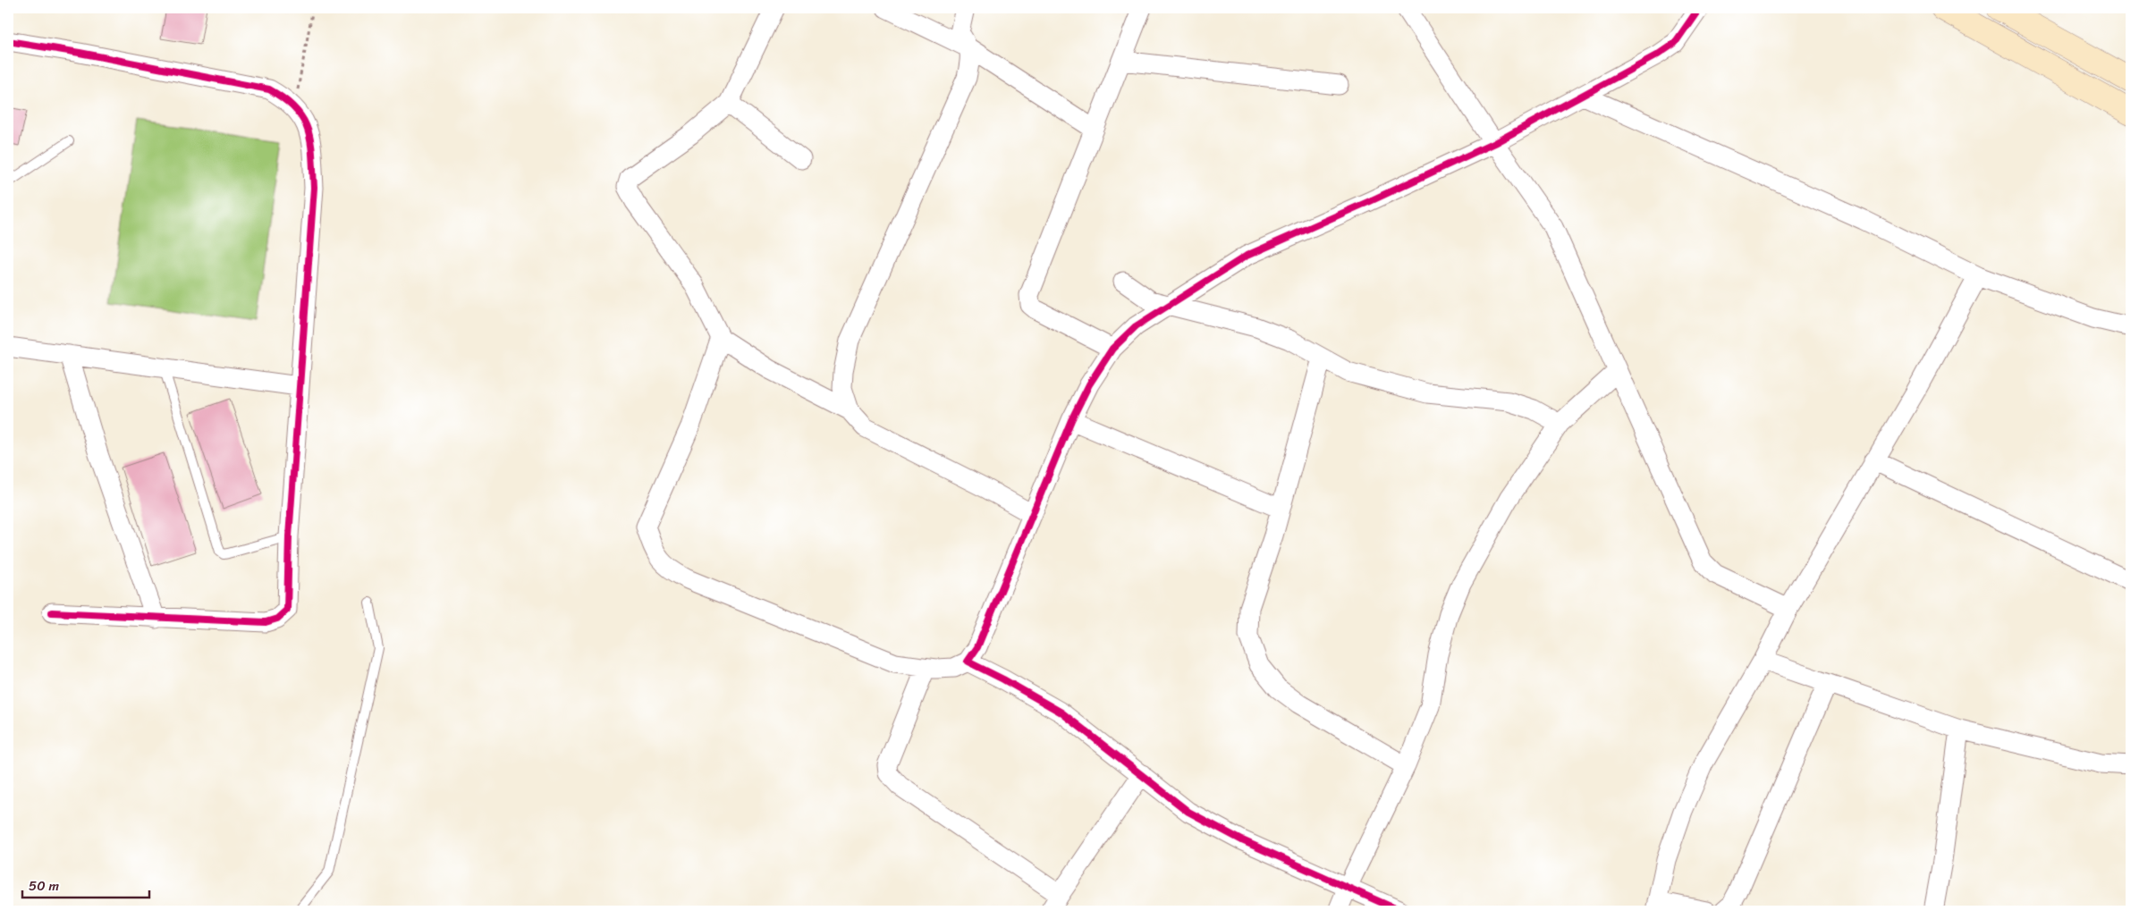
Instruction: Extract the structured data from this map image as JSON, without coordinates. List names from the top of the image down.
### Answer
{
  "scale_bar": "50 m"
}
